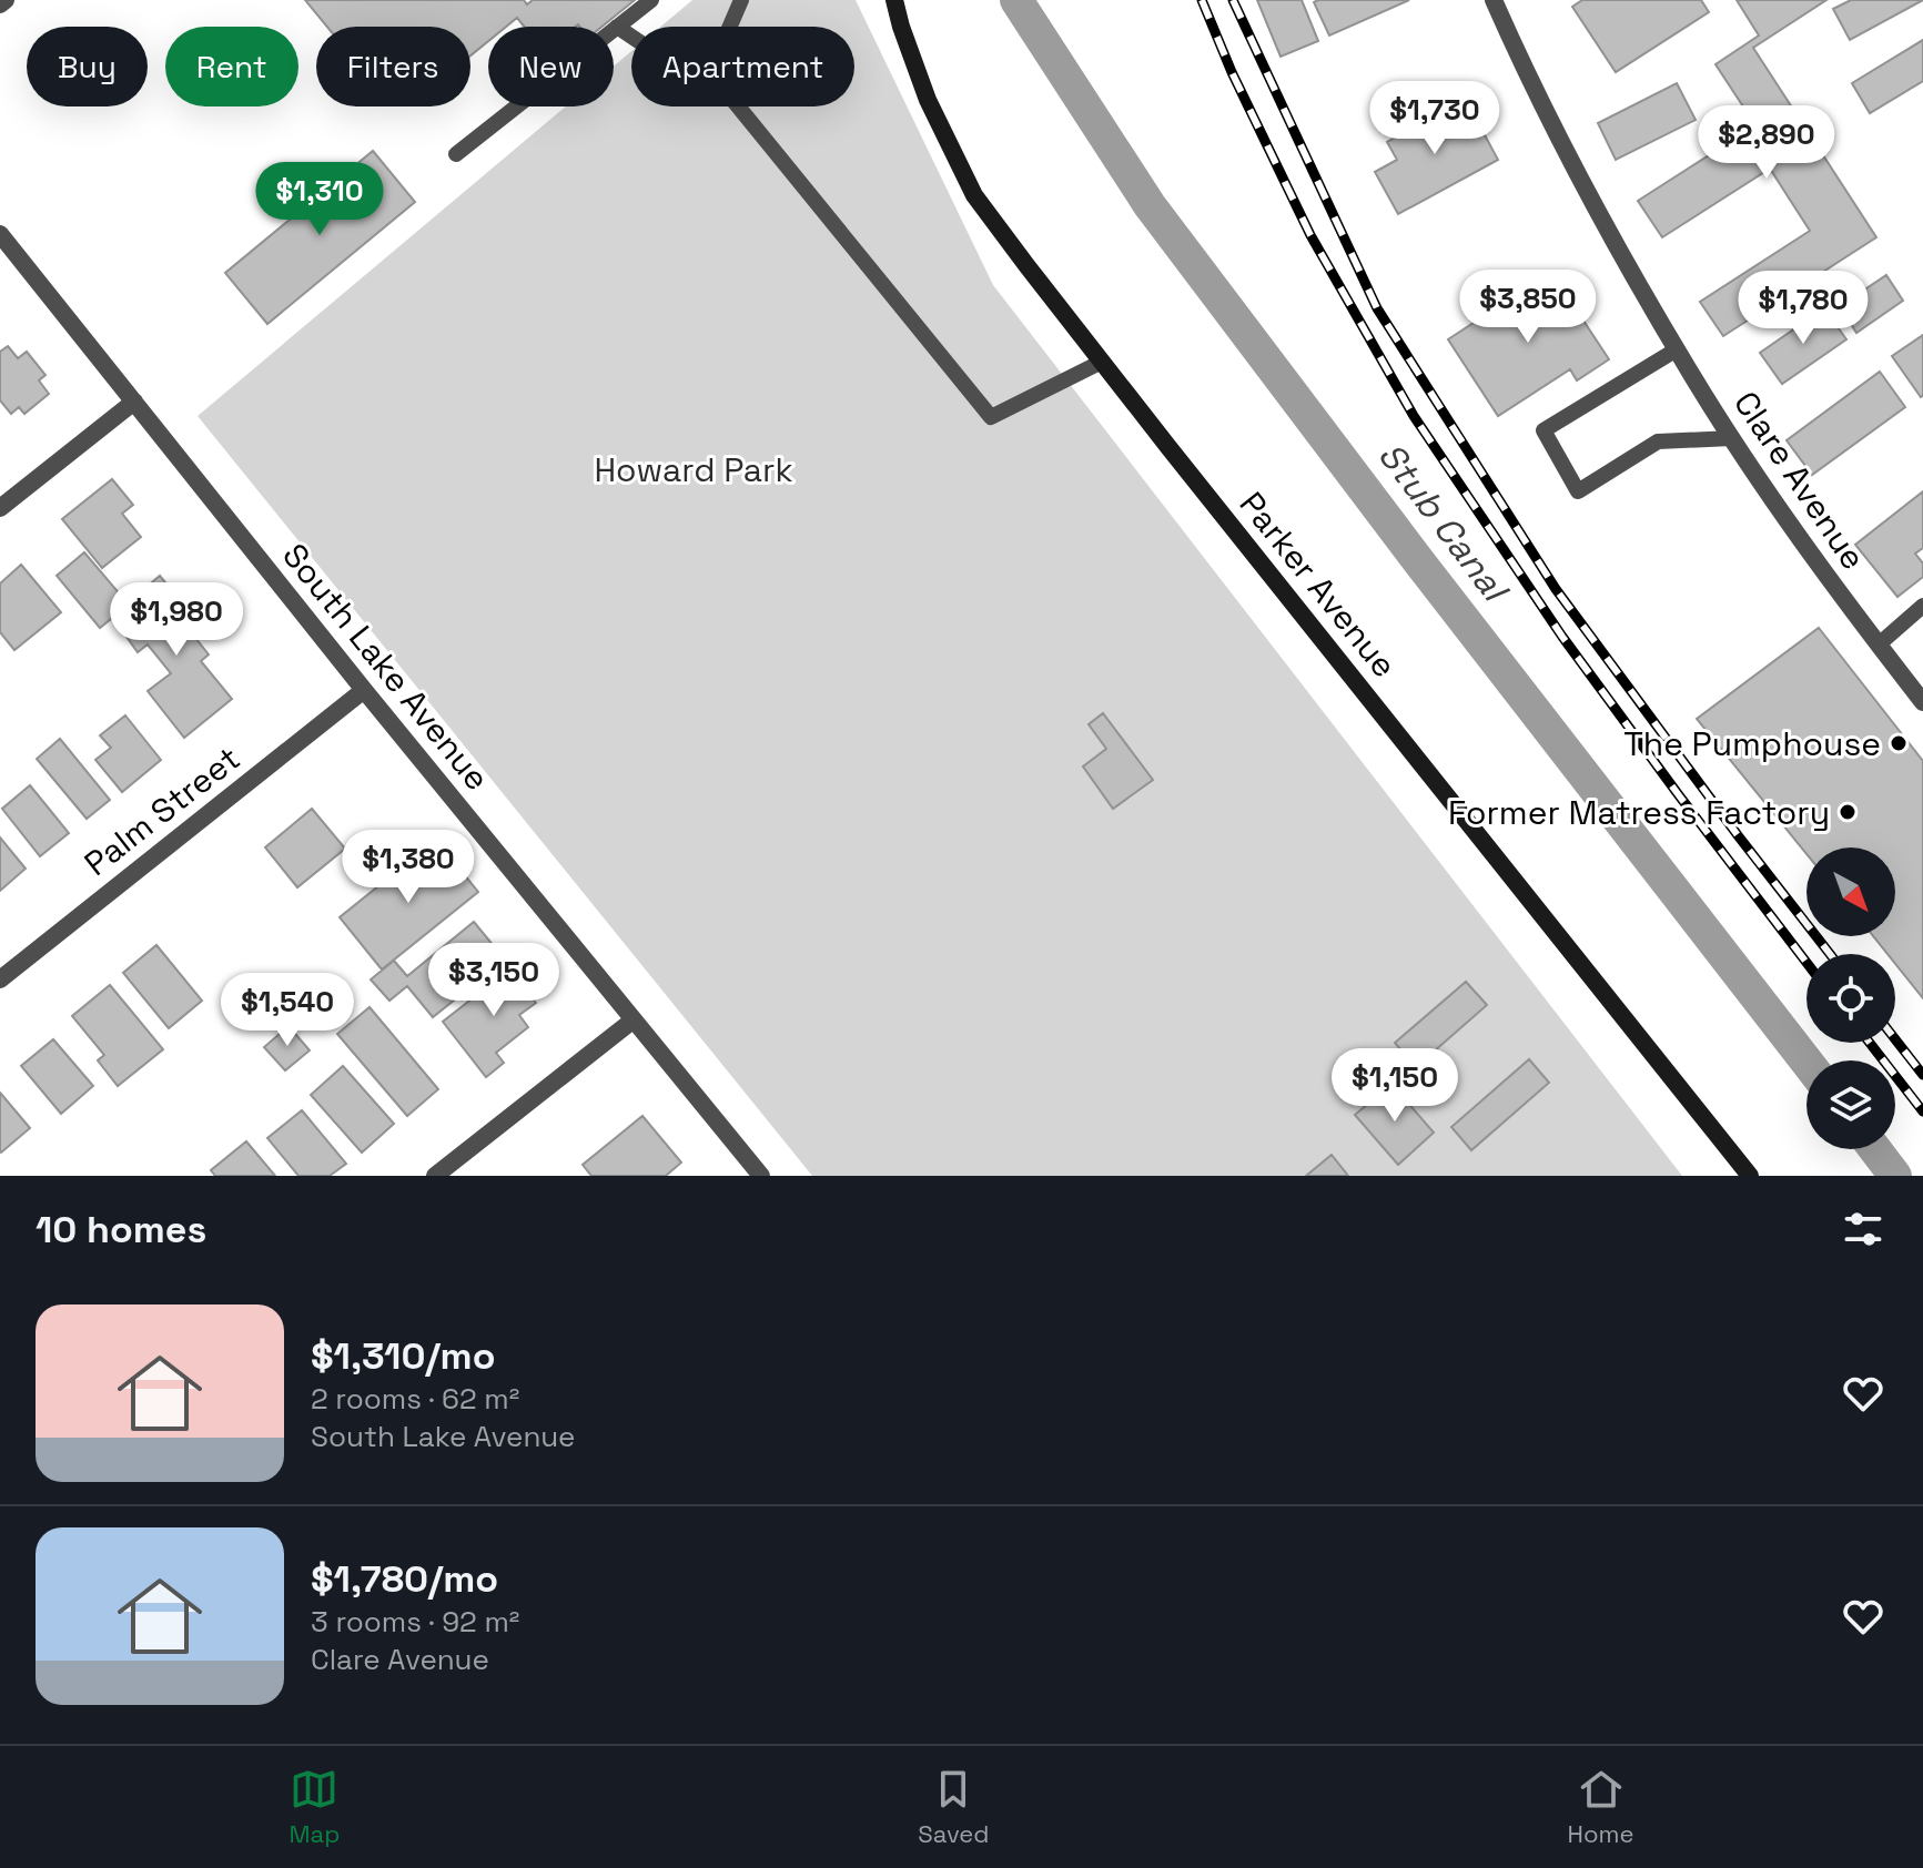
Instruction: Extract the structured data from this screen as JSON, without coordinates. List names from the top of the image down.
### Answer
{
  "streets": {
    "street": [
      "Clare Avenue",
      "Parker Avenue",
      "South Lake Avenue",
      "Palm Street"
    ]
  },
  "crossings": [
    ["South Lake Avenue", "Palm Street"]
  ],
  "water": ["Stub Canal"],
  "parks": ["Howard Park"],
  "places": ["The Pumphouse", "Former Matress Factory"],
  "north": "bottom right",
  "page": {
    "chip": [
      "Buy",
      "Rent",
      "Filters",
      "New",
      "Apartment"
    ],
    "price": [
      "$1,730",
      "$2,890",
      "$1,310",
      "$3,850",
      "$1,780",
      "$1,980",
      "$1,380",
      "$3,150",
      "$1,540",
      "$1,150"
    ],
    "heading": "10 homes",
    "list": [
      {
        "name": "$1,310/mo",
        "note": "2 rooms · 62 m² · South Lake Avenue"
      },
      {
        "name": "$1,780/mo",
        "note": "3 rooms · 92 m² · Clare Avenue"
      }
    ],
    "tabs": ["Map", "Saved", "Home"]
  }
}
